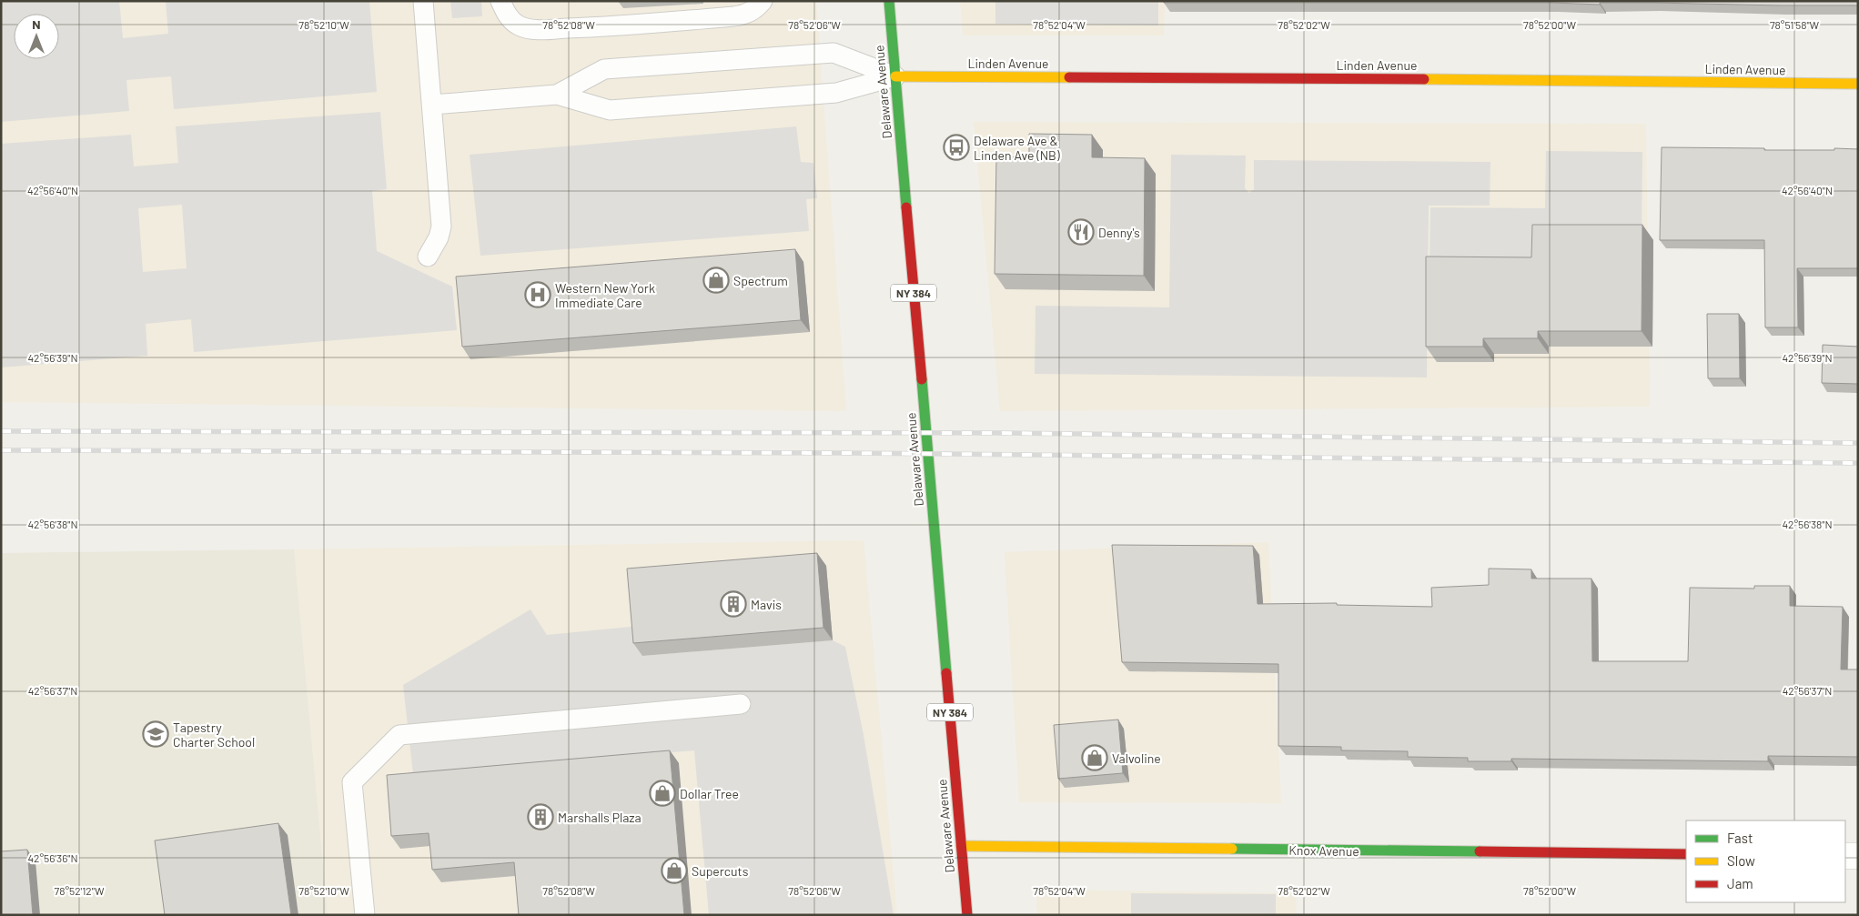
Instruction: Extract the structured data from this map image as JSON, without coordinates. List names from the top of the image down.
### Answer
{
  "streets": {
    "street": [
      "Linden Avenue",
      "Delaware Avenue",
      "NY 384",
      "Knox Avenue"
    ]
  },
  "crossings": [
    ["Linden Avenue", "Delaware Avenue"],
    ["Delaware Avenue", "Knox Avenue"]
  ],
  "places": {
    "bus stop": ["Delaware Ave & Linden Ave (NB)"],
    "restaurant": ["Denny's"],
    "shop": [
      "Spectrum",
      "Valvoline",
      "Dollar Tree",
      "Supercuts"
    ],
    "hospital": ["Western New York Immediate Care"],
    "building": ["Mavis", "Marshalls Plaza"],
    "school or university": ["Tapestry Charter School"]
  },
  "legend": ["Fast", "Slow", "Jam"],
  "north": "top",
  "coordinates": [
    "78°52'10\"W",
    "78°52'08\"W",
    "78°52'06\"W",
    "78°52'04\"W",
    "78°52'02\"W",
    "78°52'00\"W",
    "78°51'58\"W",
    "42°56'40\"N",
    "42°56'39\"N",
    "42°56'38\"N",
    "42°56'37\"N",
    "42°56'36\"N",
    "78°52'12\"W"
  ]
}
